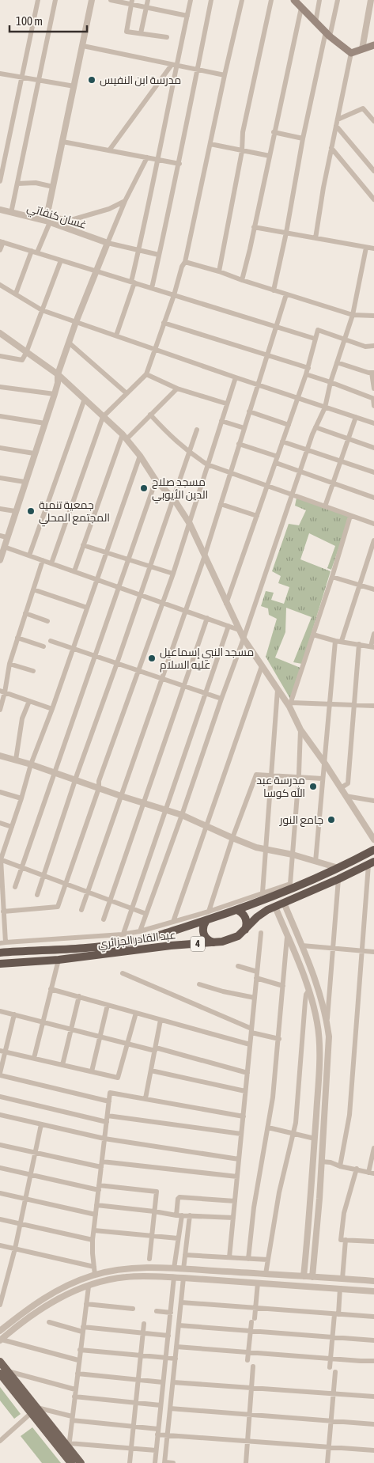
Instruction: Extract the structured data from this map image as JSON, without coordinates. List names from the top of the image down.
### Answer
{
  "streets": {
    "highway": ["عبد القادر الجزائري", "4"],
    "street": ["غسان كنفاتي"]
  },
  "places": [
    "مدرسة ابن النفيس",
    "مسجد صلاح الدين الأيوبي",
    "جمعية تنمية المجتمع المحلي",
    "مسجد النبي إسماعيل عليه السلام",
    "مدرسة عبد الله كوسا",
    "جامع النور"
  ],
  "scale_bar": "100 m"
}
